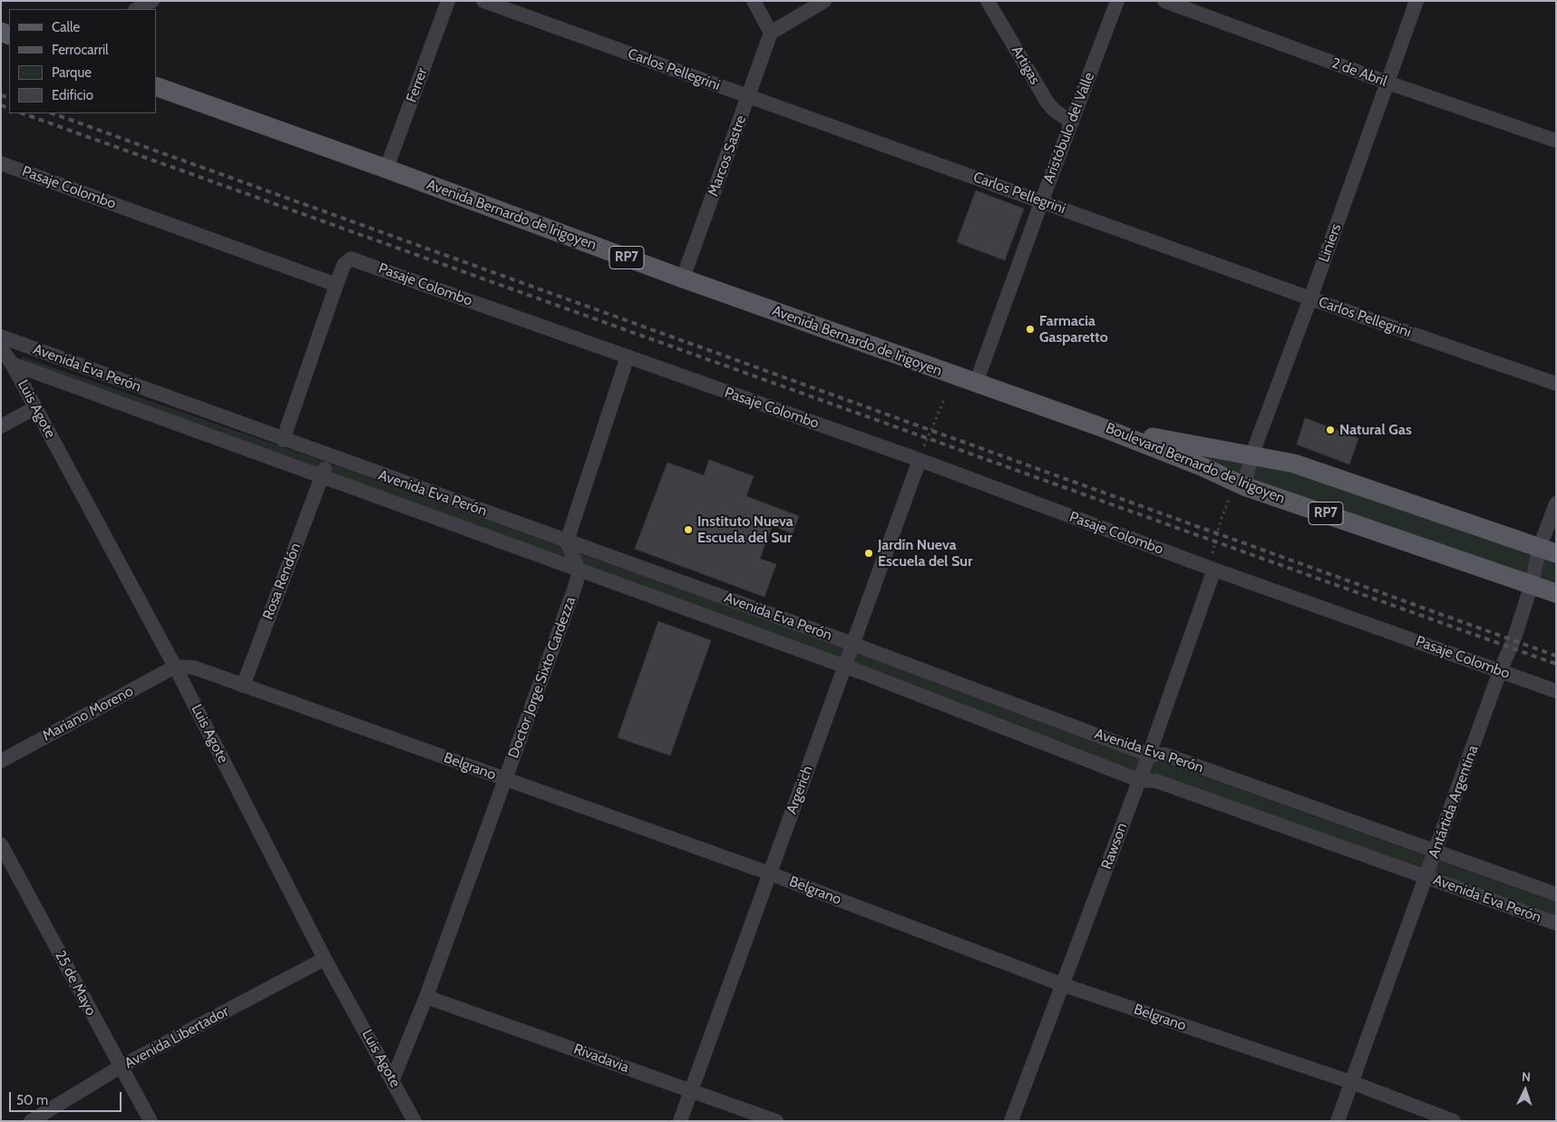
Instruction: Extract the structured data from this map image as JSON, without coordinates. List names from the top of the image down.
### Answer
{
  "streets": {
    "main road": ["Avenida Bernardo de Irigoyen", "RP7", "Boulevard Bernardo de Irigoyen"],
    "street": [
      "Artigas",
      "Carlos Pellegrini",
      "2 de Abril",
      "Ferrer",
      "Aristóbulo del Valle",
      "Marcos Sastre",
      "Pasaje Colombo",
      "Liniers",
      "Avenida Eva Perón",
      "Luis Agote",
      "Rosa Rendón",
      "Doctor Jorge Sixto Cardezza",
      "Mariano Moreno",
      "Belgrano",
      "Argerich",
      "Antártida Argentina",
      "Rawson",
      "25 de Mayo",
      "Avenida Libertador",
      "Rivadavia"
    ]
  },
  "crossings": [
    ["Artigas", "Aristóbulo del Valle"],
    ["Carlos Pellegrini", "Aristóbulo del Valle"],
    ["Carlos Pellegrini", "Marcos Sastre"],
    ["Carlos Pellegrini", "Liniers"],
    ["2 de Abril", "Liniers"],
    ["Ferrer", "Avenida Bernardo de Irigoyen"],
    ["Aristóbulo del Valle", "Avenida Bernardo de Irigoyen"],
    ["Marcos Sastre", "Avenida Bernardo de Irigoyen"],
    ["Pasaje Colombo", "Argerich"],
    ["Pasaje Colombo", "Antártida Argentina"],
    ["Pasaje Colombo", "Rawson"],
    ["Avenida Bernardo de Irigoyen", "Boulevard Bernardo de Irigoyen"],
    ["Liniers", "Boulevard Bernardo de Irigoyen"],
    ["Avenida Eva Perón", "Luis Agote"],
    ["Avenida Eva Perón", "Rosa Rendón"],
    ["Avenida Eva Perón", "Doctor Jorge Sixto Cardezza"],
    ["Avenida Eva Perón", "Argerich"],
    ["Avenida Eva Perón", "Antártida Argentina"],
    ["Avenida Eva Perón", "Rawson"],
    ["Luis Agote", "Doctor Jorge Sixto Cardezza"],
    ["Luis Agote", "Mariano Moreno"],
    ["Luis Agote", "Belgrano"],
    ["Luis Agote", "Avenida Libertador"],
    ["Boulevard Bernardo de Irigoyen", "Antártida Argentina"],
    ["Rosa Rendón", "Belgrano"],
    ["Doctor Jorge Sixto Cardezza", "Belgrano"],
    ["Doctor Jorge Sixto Cardezza", "Rivadavia"],
    ["Mariano Moreno", "Belgrano"],
    ["Belgrano", "Argerich"],
    ["Belgrano", "Antártida Argentina"],
    ["Belgrano", "Rawson"],
    ["Argerich", "Rivadavia"],
    ["25 de Mayo", "Avenida Libertador"]
  ],
  "places": [
    "Farmacia Gasparetto",
    "Natural Gas",
    "Instituto Nueva Escuela del Sur",
    "Jardín Nueva Escuela del Sur"
  ],
  "legend": [
    "Calle",
    "Ferrocarril",
    "Parque",
    "Edificio"
  ],
  "scale_bar": "50 m",
  "north": "top"
}
